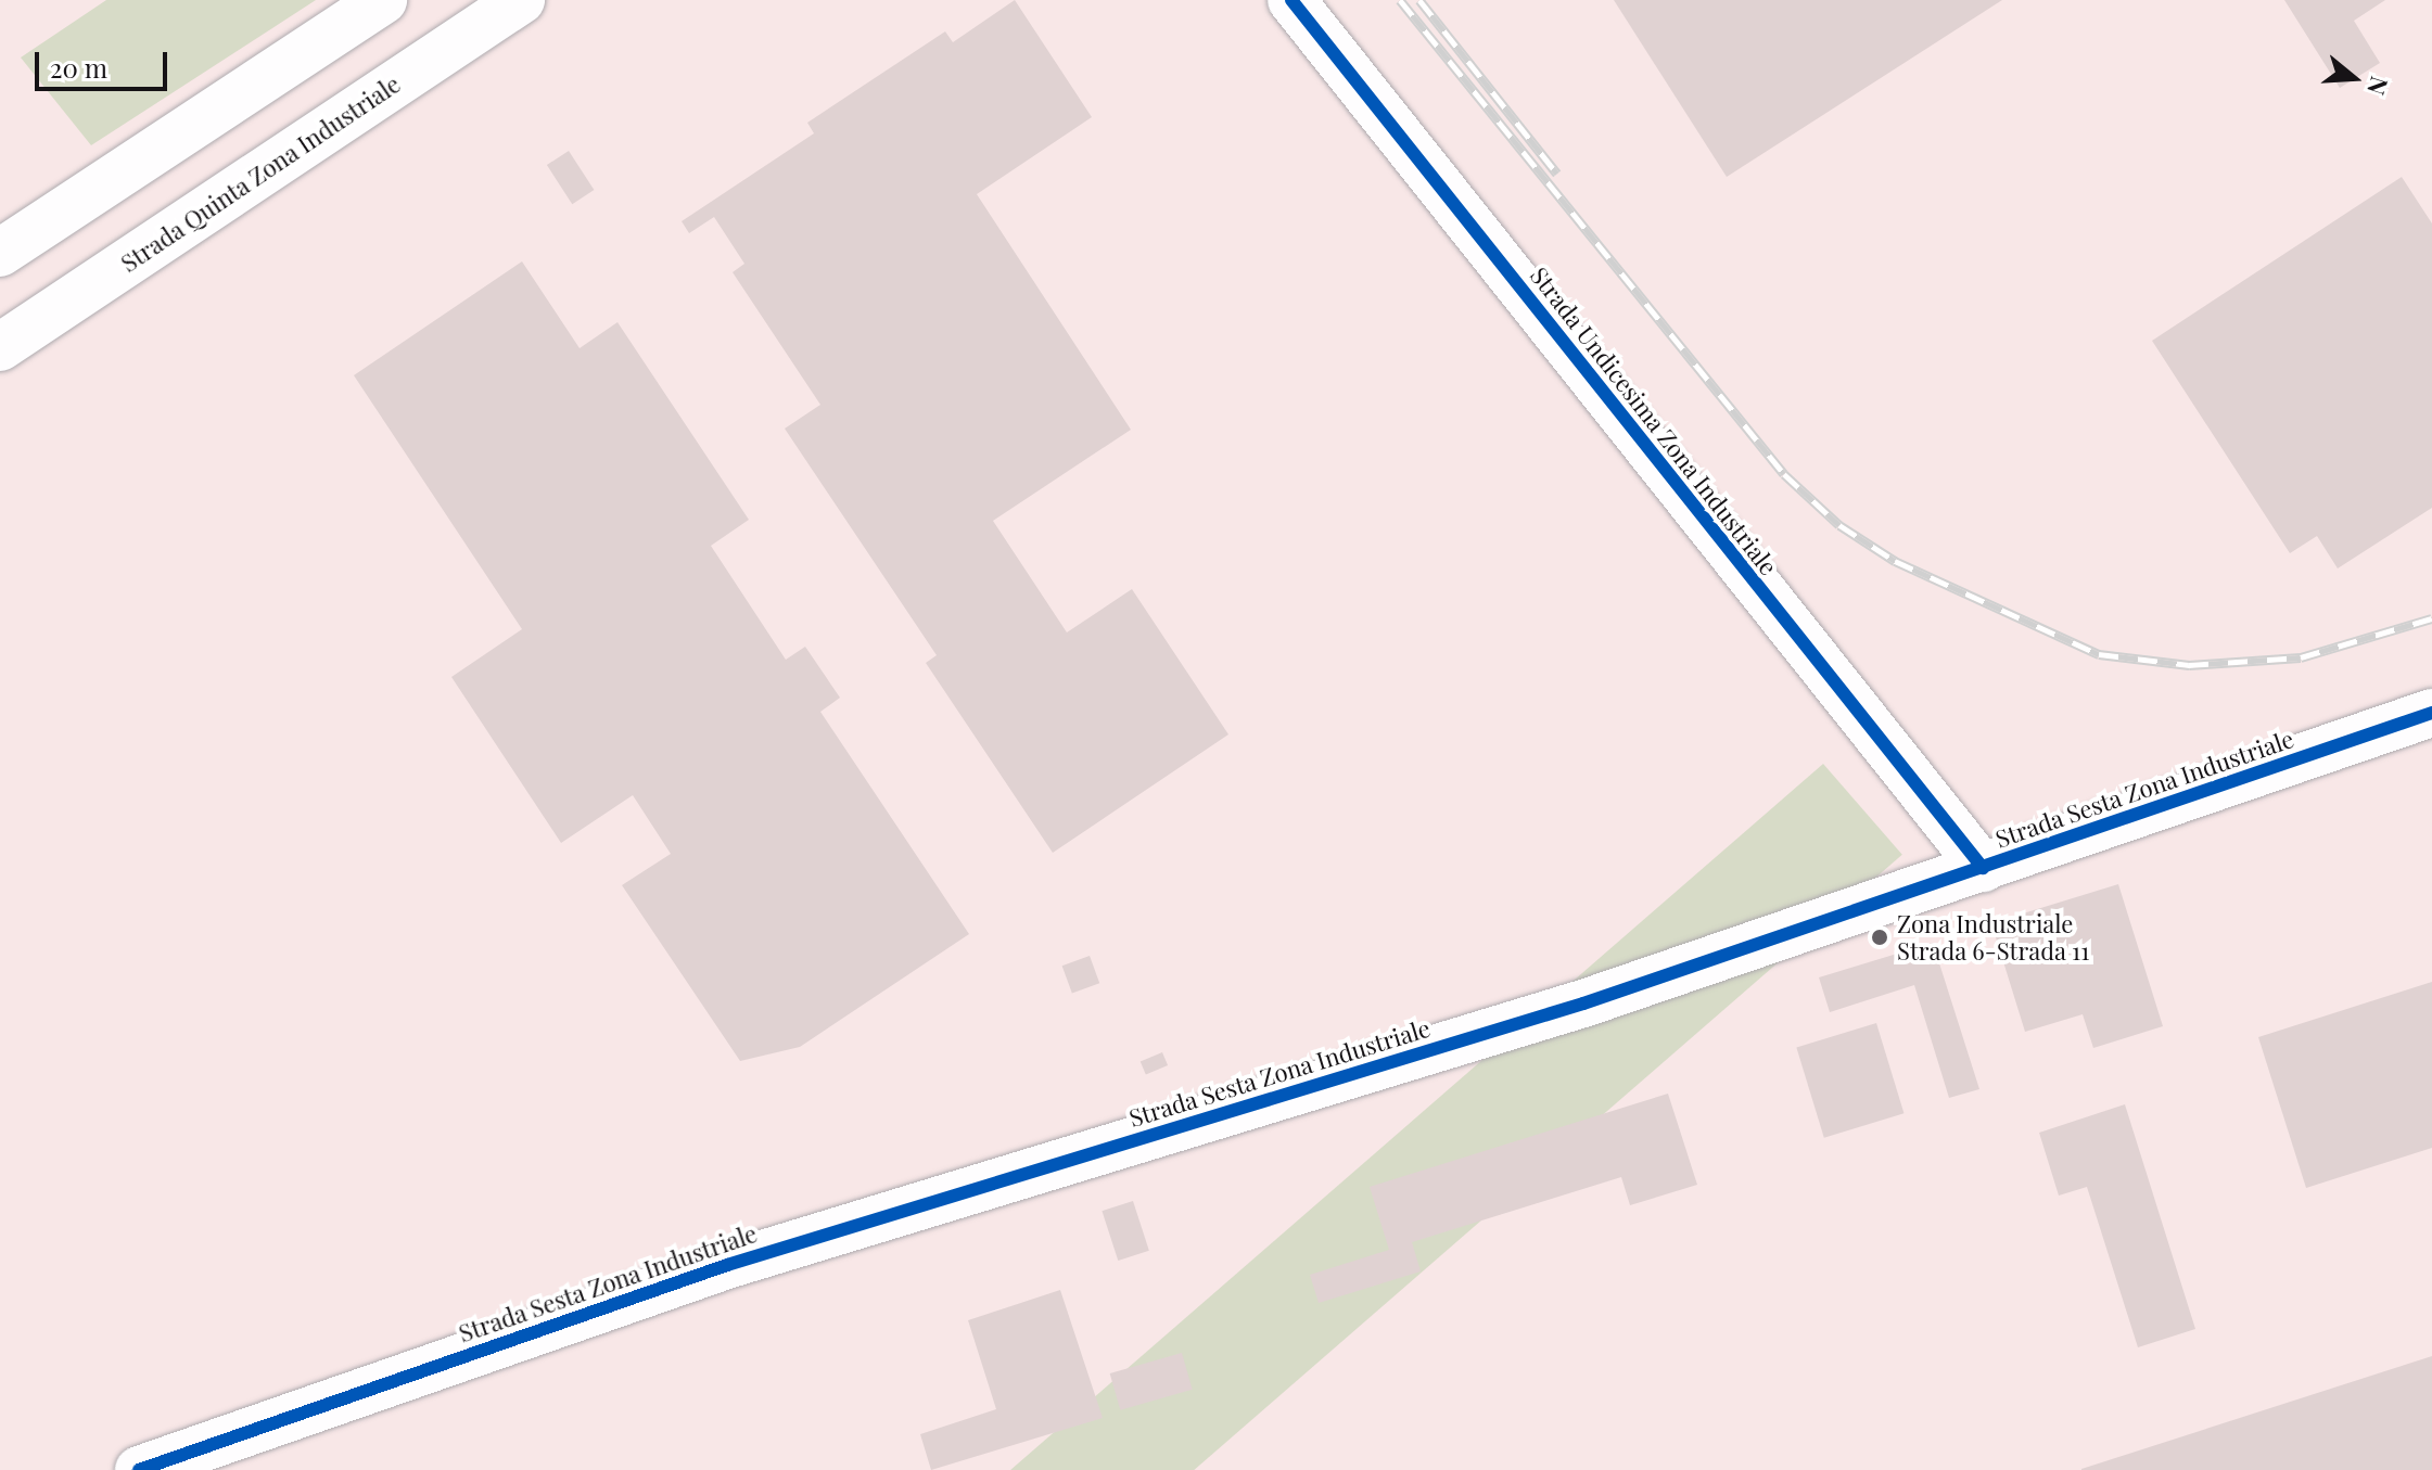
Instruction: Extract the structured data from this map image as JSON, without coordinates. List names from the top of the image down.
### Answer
{
  "streets": {
    "street": ["Strada Quinta Zona Industriale", "Strada Undicesima Zona Industriale", "Strada Sesta Zona Industriale"]
  },
  "crossings": [
    ["Strada Undicesima Zona Industriale", "Strada Sesta Zona Industriale"]
  ],
  "places": ["Zona Industriale Strada 6-Strada 11"],
  "scale_bar": "20 m",
  "north": "right"
}
